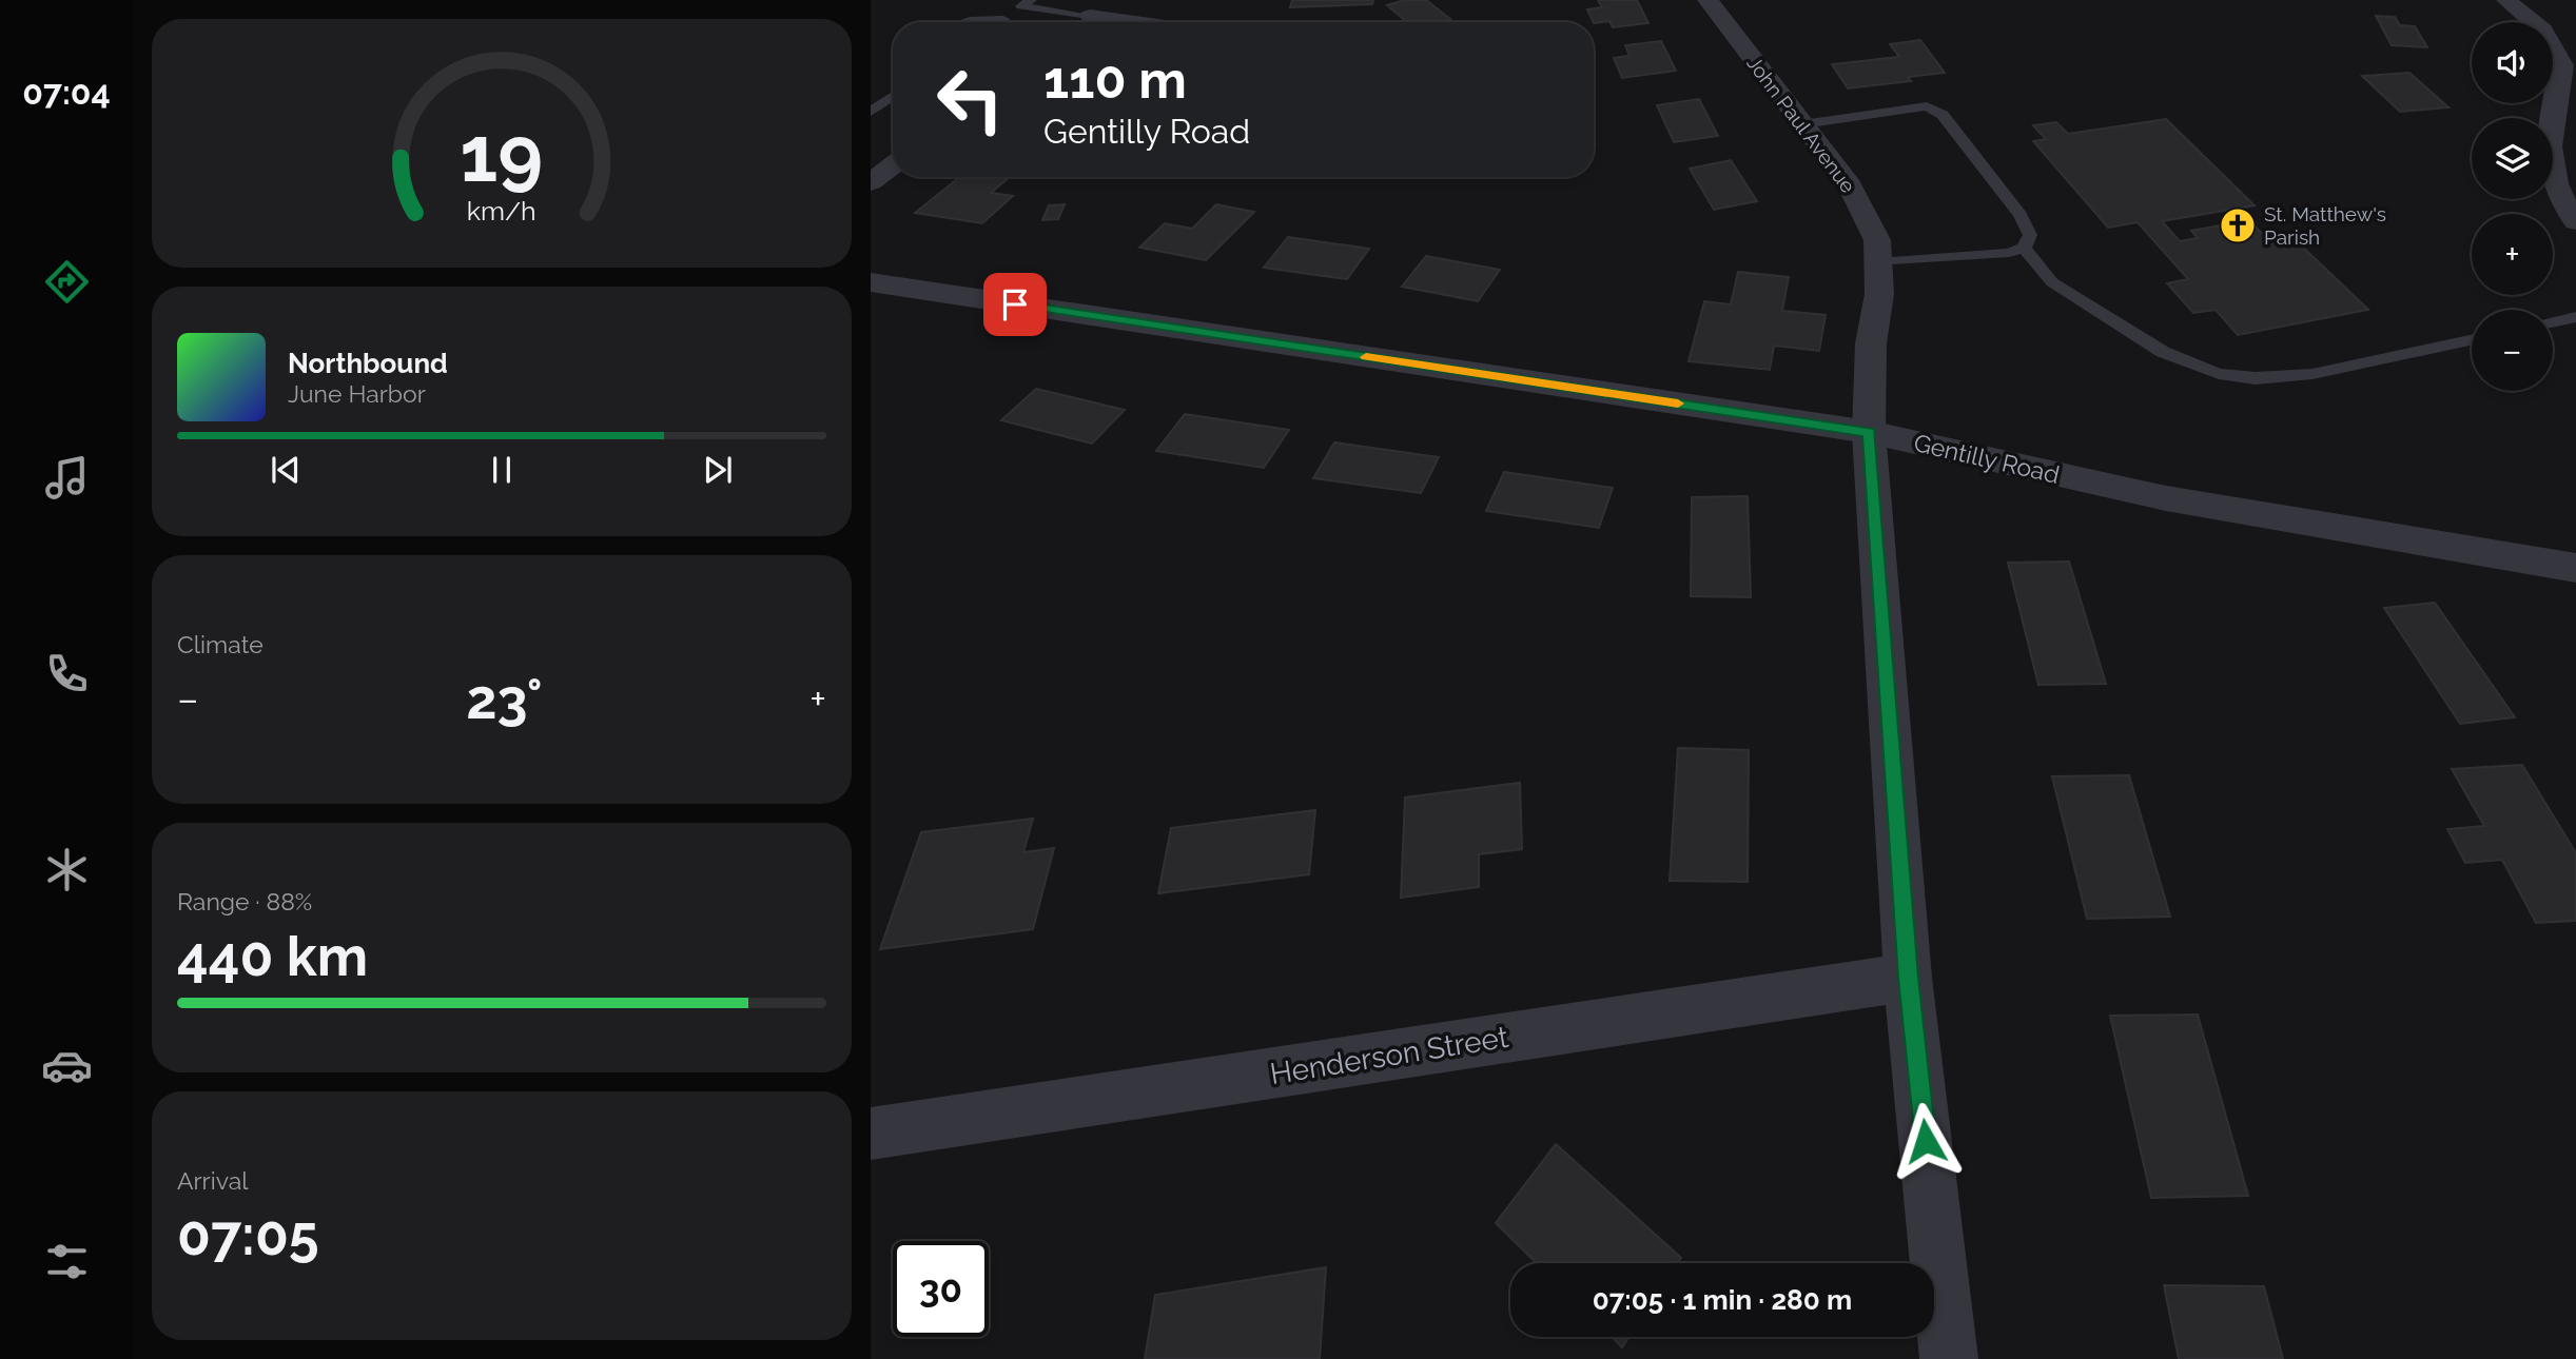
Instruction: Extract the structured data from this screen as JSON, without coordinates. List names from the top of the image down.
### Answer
{
  "streets": {
    "street": ["John Paul Avenue", "Gentilly Road", "Henderson Street"]
  },
  "crossings": [
    ["John Paul Avenue", "Gentilly Road"],
    ["John Paul Avenue", "Henderson Street"]
  ],
  "places": {
    "church": ["St. Matthew's Parish"]
  },
  "page": {
    "tabs": "07:04",
    "map_buttons": ["+", "−"],
    "turn": ["110 m", "Gentilly Road"],
    "song": ["Northbound", "June Harbor"],
    "tile": [
      "Climate",
      ["Range · 88%", "440 km"],
      ["Arrival", "07:05"]
    ],
    "heat": ["−", "23°", "+"],
    "limit": "30",
    "trip": "07:05 · 1 min · 280 m",
    "gauge": ["19", "km/h"]
  }
}
